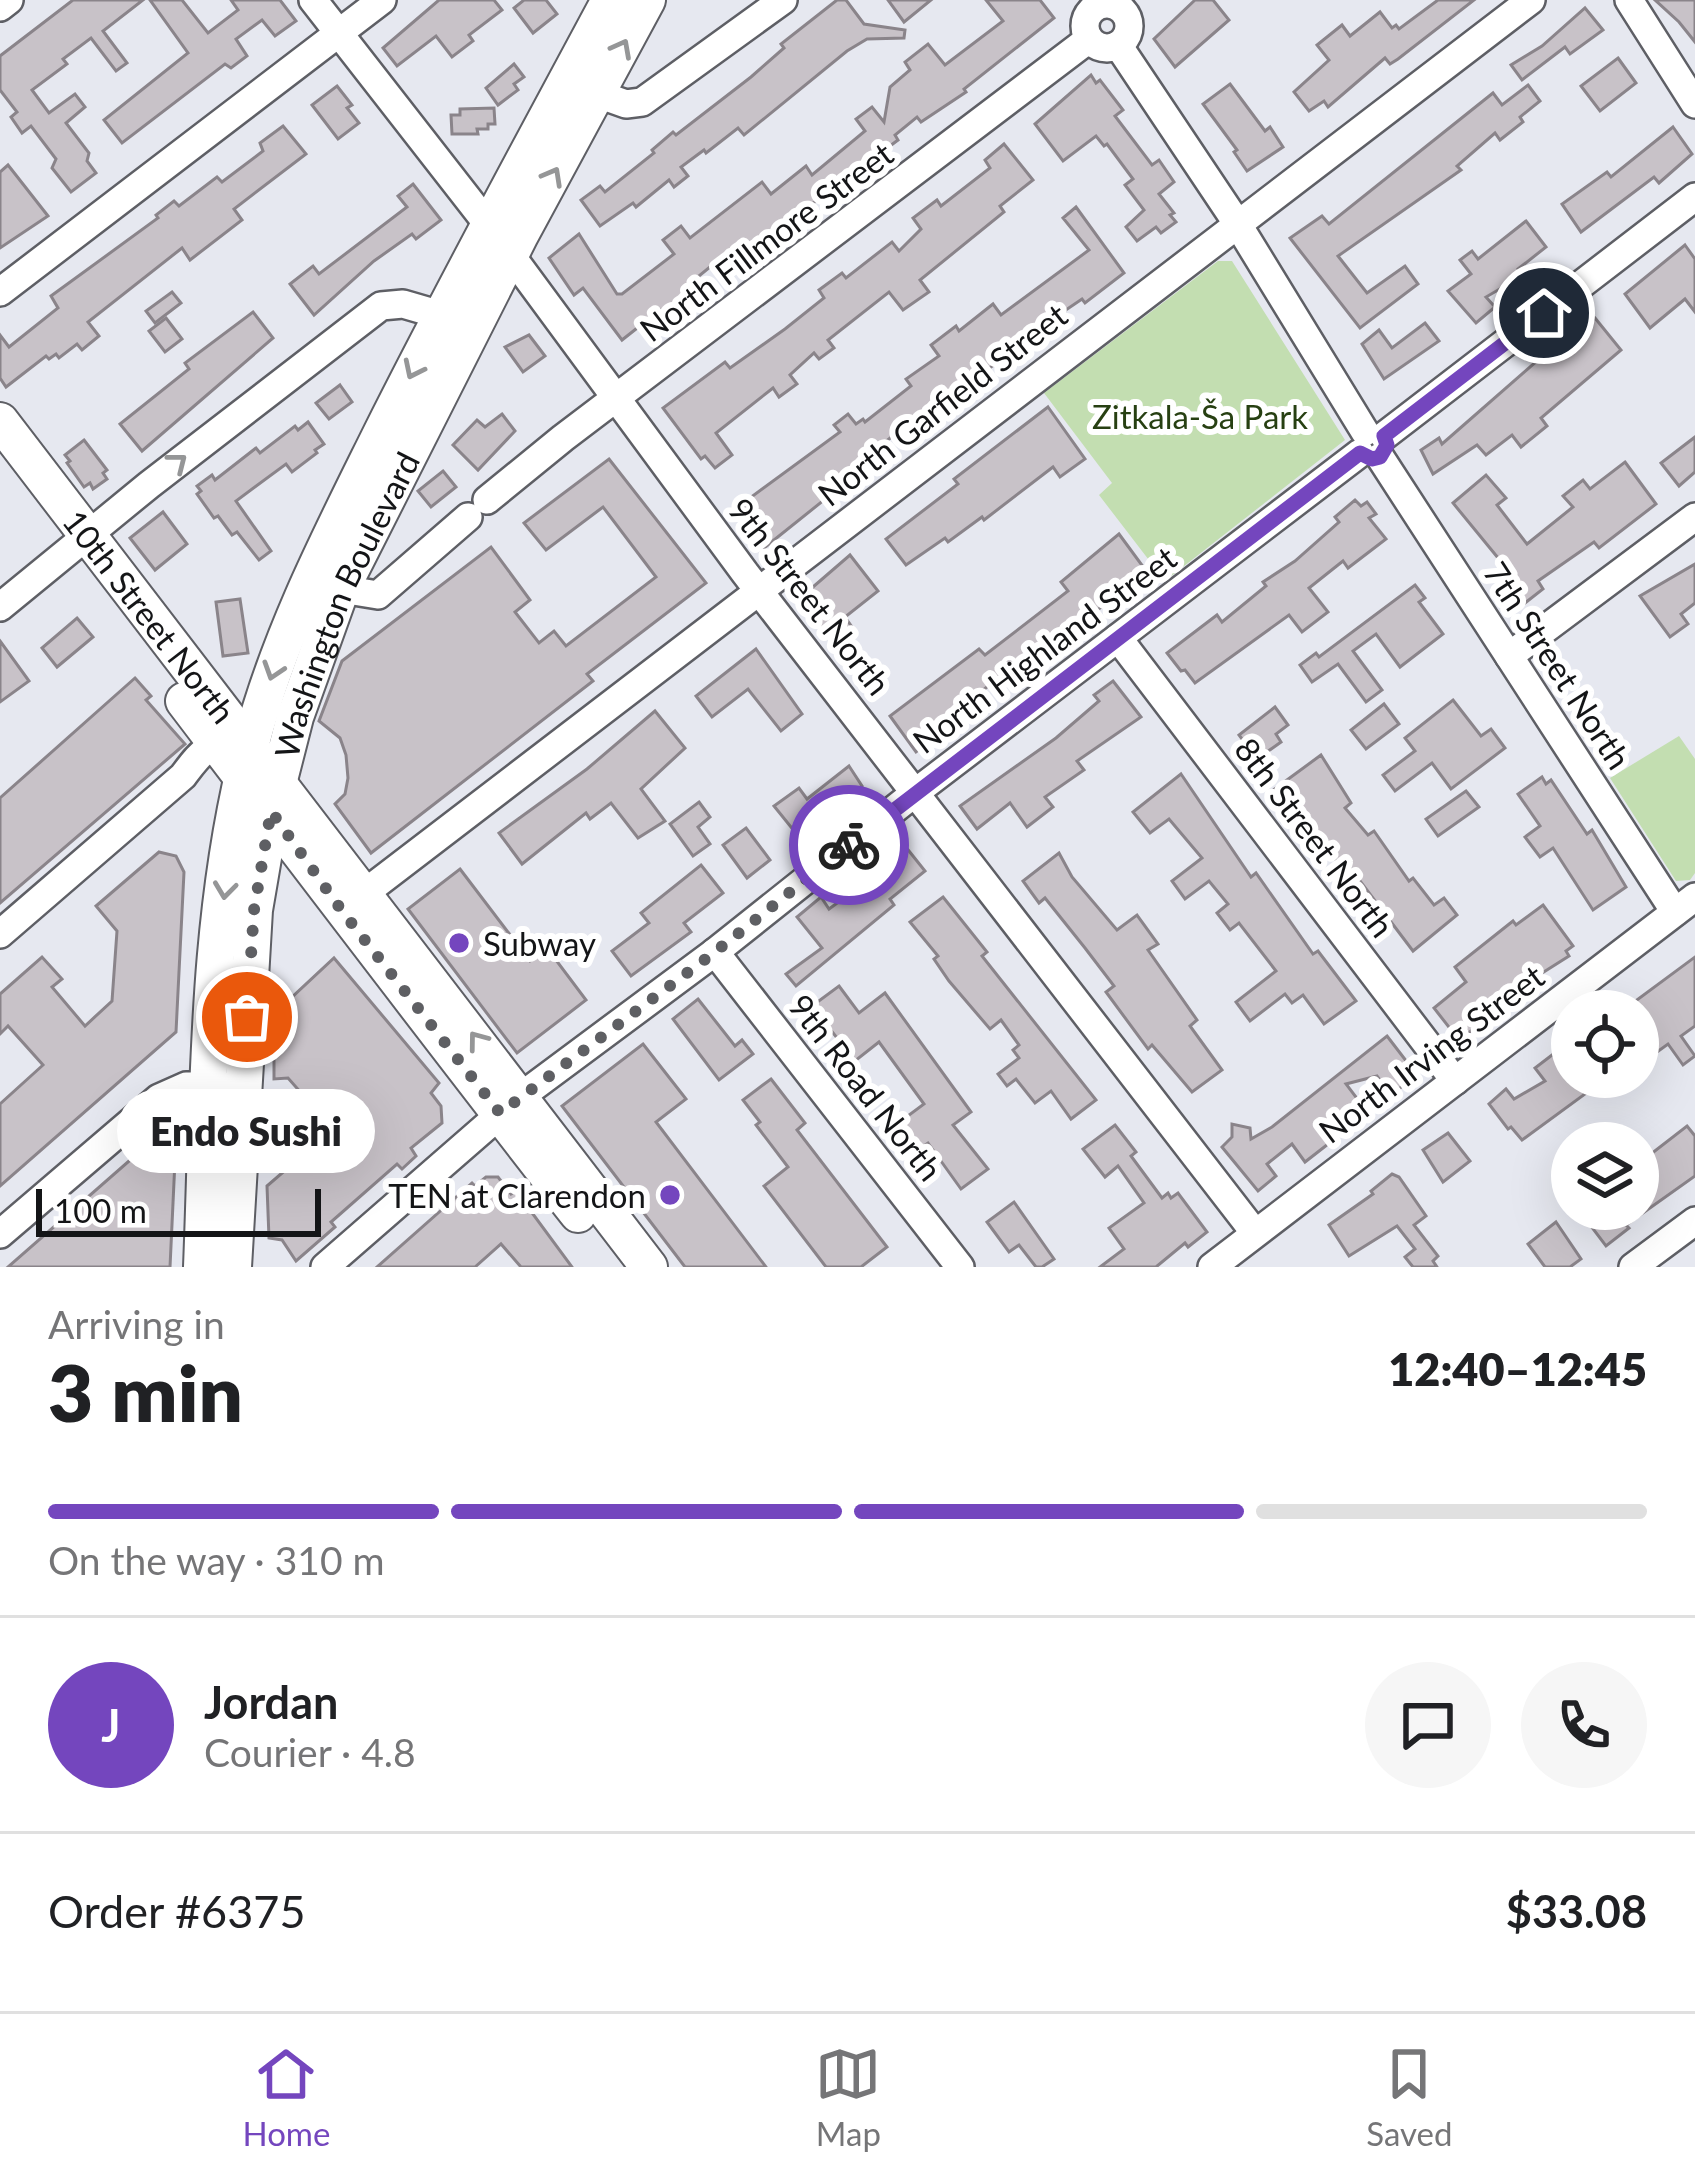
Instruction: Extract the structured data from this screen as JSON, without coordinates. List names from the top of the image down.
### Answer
{
  "streets": {
    "main road": ["Washington Boulevard", "10th Street North"],
    "street": [
      "North Fillmore Street",
      "North Garfield Street",
      "9th Street North",
      "North Highland Street",
      "7th Street North",
      "8th Street North",
      "North Irving Street",
      "9th Road North"
    ]
  },
  "crossings": [
    ["North Fillmore Street", "9th Street North"],
    ["North Fillmore Street", "Washington Boulevard"],
    ["North Fillmore Street", "7th Street North"],
    ["North Garfield Street", "9th Street North"],
    ["North Garfield Street", "10th Street North"],
    ["North Garfield Street", "7th Street North"],
    ["9th Street North", "Washington Boulevard"],
    ["9th Street North", "North Highland Street"],
    ["9th Street North", "North Irving Street"],
    ["Washington Boulevard", "10th Street North"],
    ["10th Street North", "North Highland Street"],
    ["North Highland Street", "7th Street North"],
    ["North Highland Street", "8th Street North"],
    ["North Highland Street", "9th Road North"],
    ["7th Street North", "North Irving Street"],
    ["8th Street North", "North Irving Street"]
  ],
  "parks": ["Zitkala-Ša Park"],
  "places": ["Subway", "Endo Sushi", "TEN at Clarendon"],
  "scale_bar": "100 m",
  "page": {
    "bubble": "Endo Sushi",
    "scale": "100 m",
    "heading": ["3 min", "Arriving in", "12:40–12:45"],
    "panel": [
      "Jordan",
      "Courier · 4.8",
      "Order #6375",
      "$33.08"
    ],
    "bar": "On the way · 310 m",
    "round": "J",
    "tabs": ["Home", "Map", "Saved"]
  }
}
